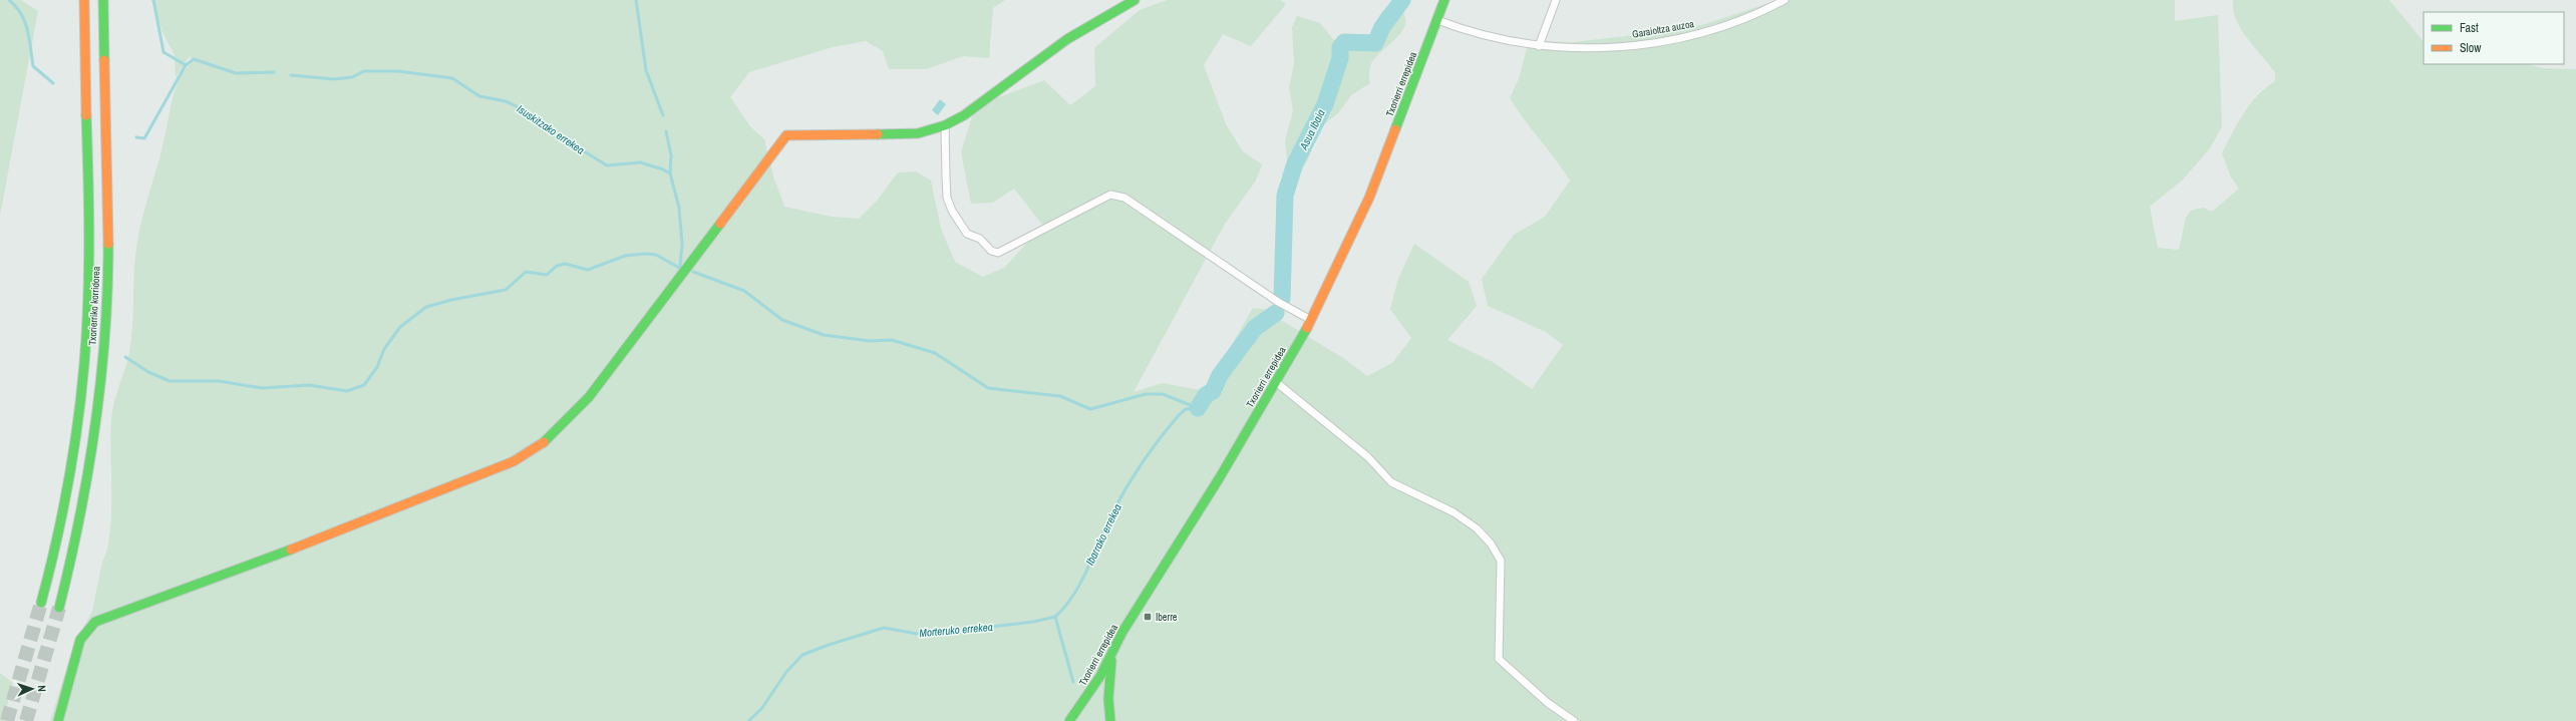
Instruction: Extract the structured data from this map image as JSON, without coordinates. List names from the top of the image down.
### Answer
{
  "streets": {
    "main road": ["Txorierri errepidea", "Txorierriko korridorea"],
    "street": ["Garaioltza auzoa"]
  },
  "crossings": [
    ["Garaioltza auzoa", "Txorierri errepidea"]
  ],
  "water": [
    "Isuskitzako errekea",
    "Asua Ibaia",
    "Ibarrako errekea",
    "Morteruko errekea"
  ],
  "places": {
    "transit": ["Iberre"]
  },
  "legend": ["Fast", "Slow"],
  "north": "right"
}
